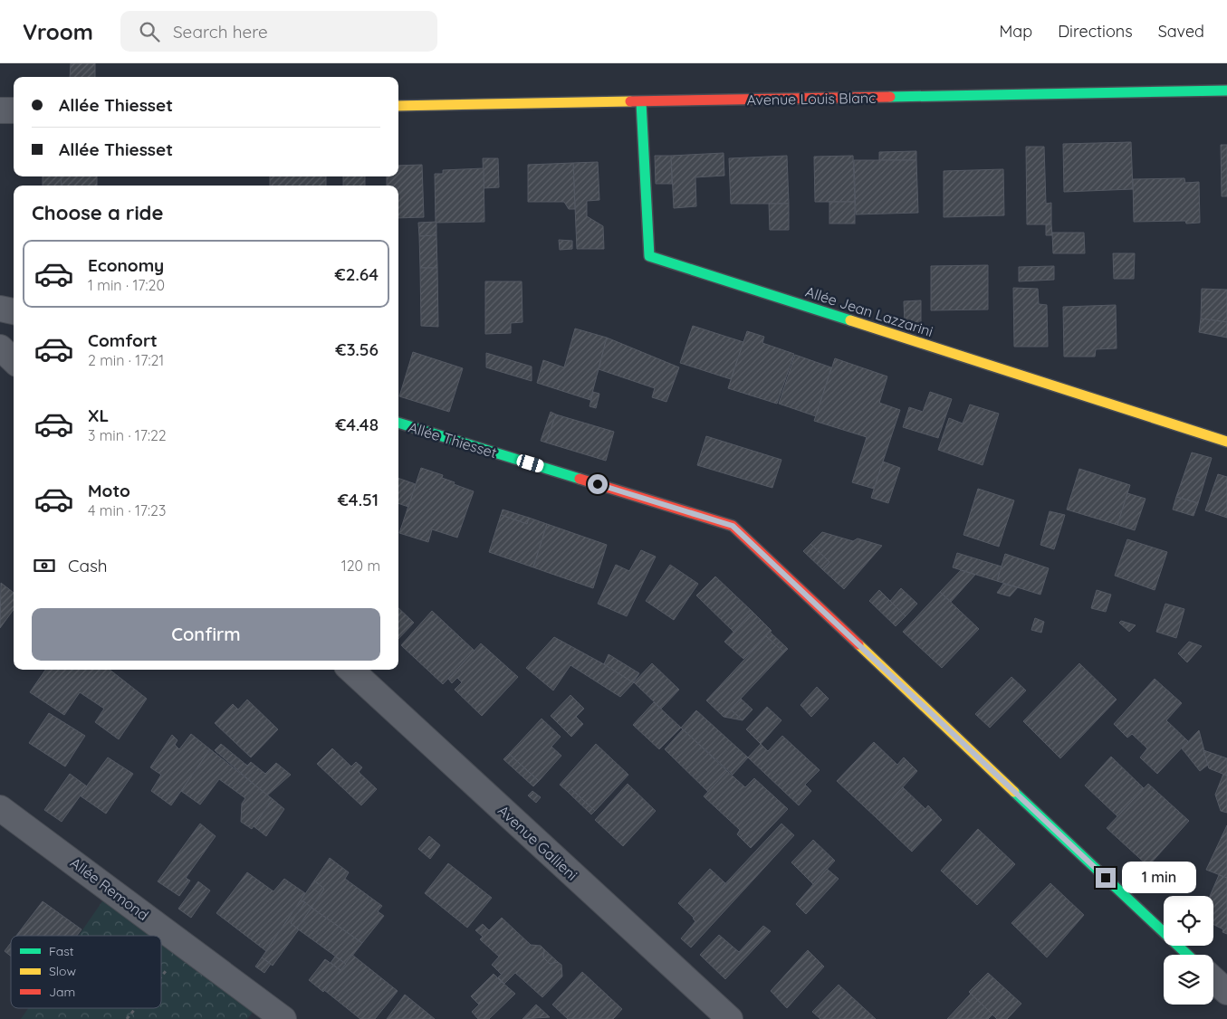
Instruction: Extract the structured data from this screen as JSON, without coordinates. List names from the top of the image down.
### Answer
{
  "streets": {
    "street": [
      "Avenue Louis Blanc",
      "Allée Jean Lazzarini",
      "Allée Thiesset",
      "Avenue Gallieni",
      "Allée Remond"
    ]
  },
  "crossings": [
    ["Avenue Louis Blanc", "Allée Jean Lazzarini"]
  ],
  "legend": ["Fast", "Slow", "Jam"],
  "page": {
    "header": "Vroom",
    "search": "Search here",
    "nav": ["Map", "Directions", "Saved"],
    "banner": ["Allée Thiesset", "Allée Thiesset"],
    "heading": "Choose a ride",
    "list": [
      {
        "name": "Economy",
        "note": "1 min · 17:20",
        "value": "€2.64"
      },
      {
        "name": "Comfort",
        "note": "2 min · 17:21",
        "value": "€3.56"
      },
      {
        "name": "XL",
        "note": "3 min · 17:22",
        "value": "€4.48"
      },
      {
        "name": "Moto",
        "note": "4 min · 17:23",
        "value": "€4.51"
      }
    ],
    "pay": ["Cash", "120 m"],
    "buttons": "Confirm",
    "bubble": "1 min"
  }
}
